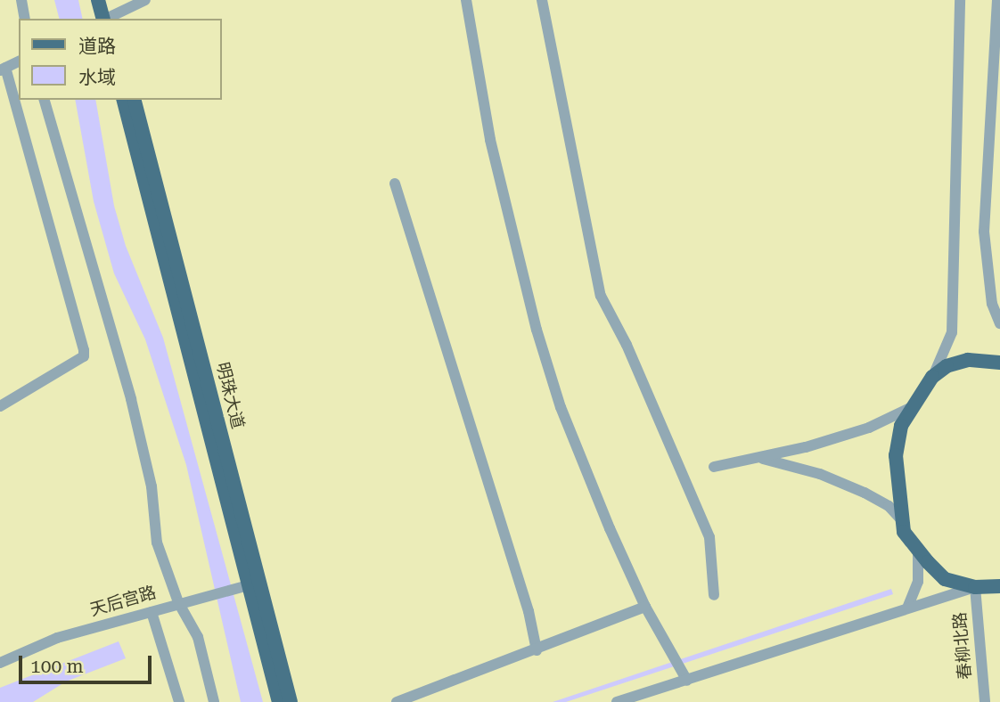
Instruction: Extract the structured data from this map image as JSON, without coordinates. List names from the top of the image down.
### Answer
{
  "streets": {
    "main road": ["明珠大道"],
    "street": ["天后宫路", "春柳北路"]
  },
  "crossings": [
    ["明珠大道", "天后宫路"]
  ],
  "legend": ["道路", "水域"],
  "scale_bar": "100 m"
}
